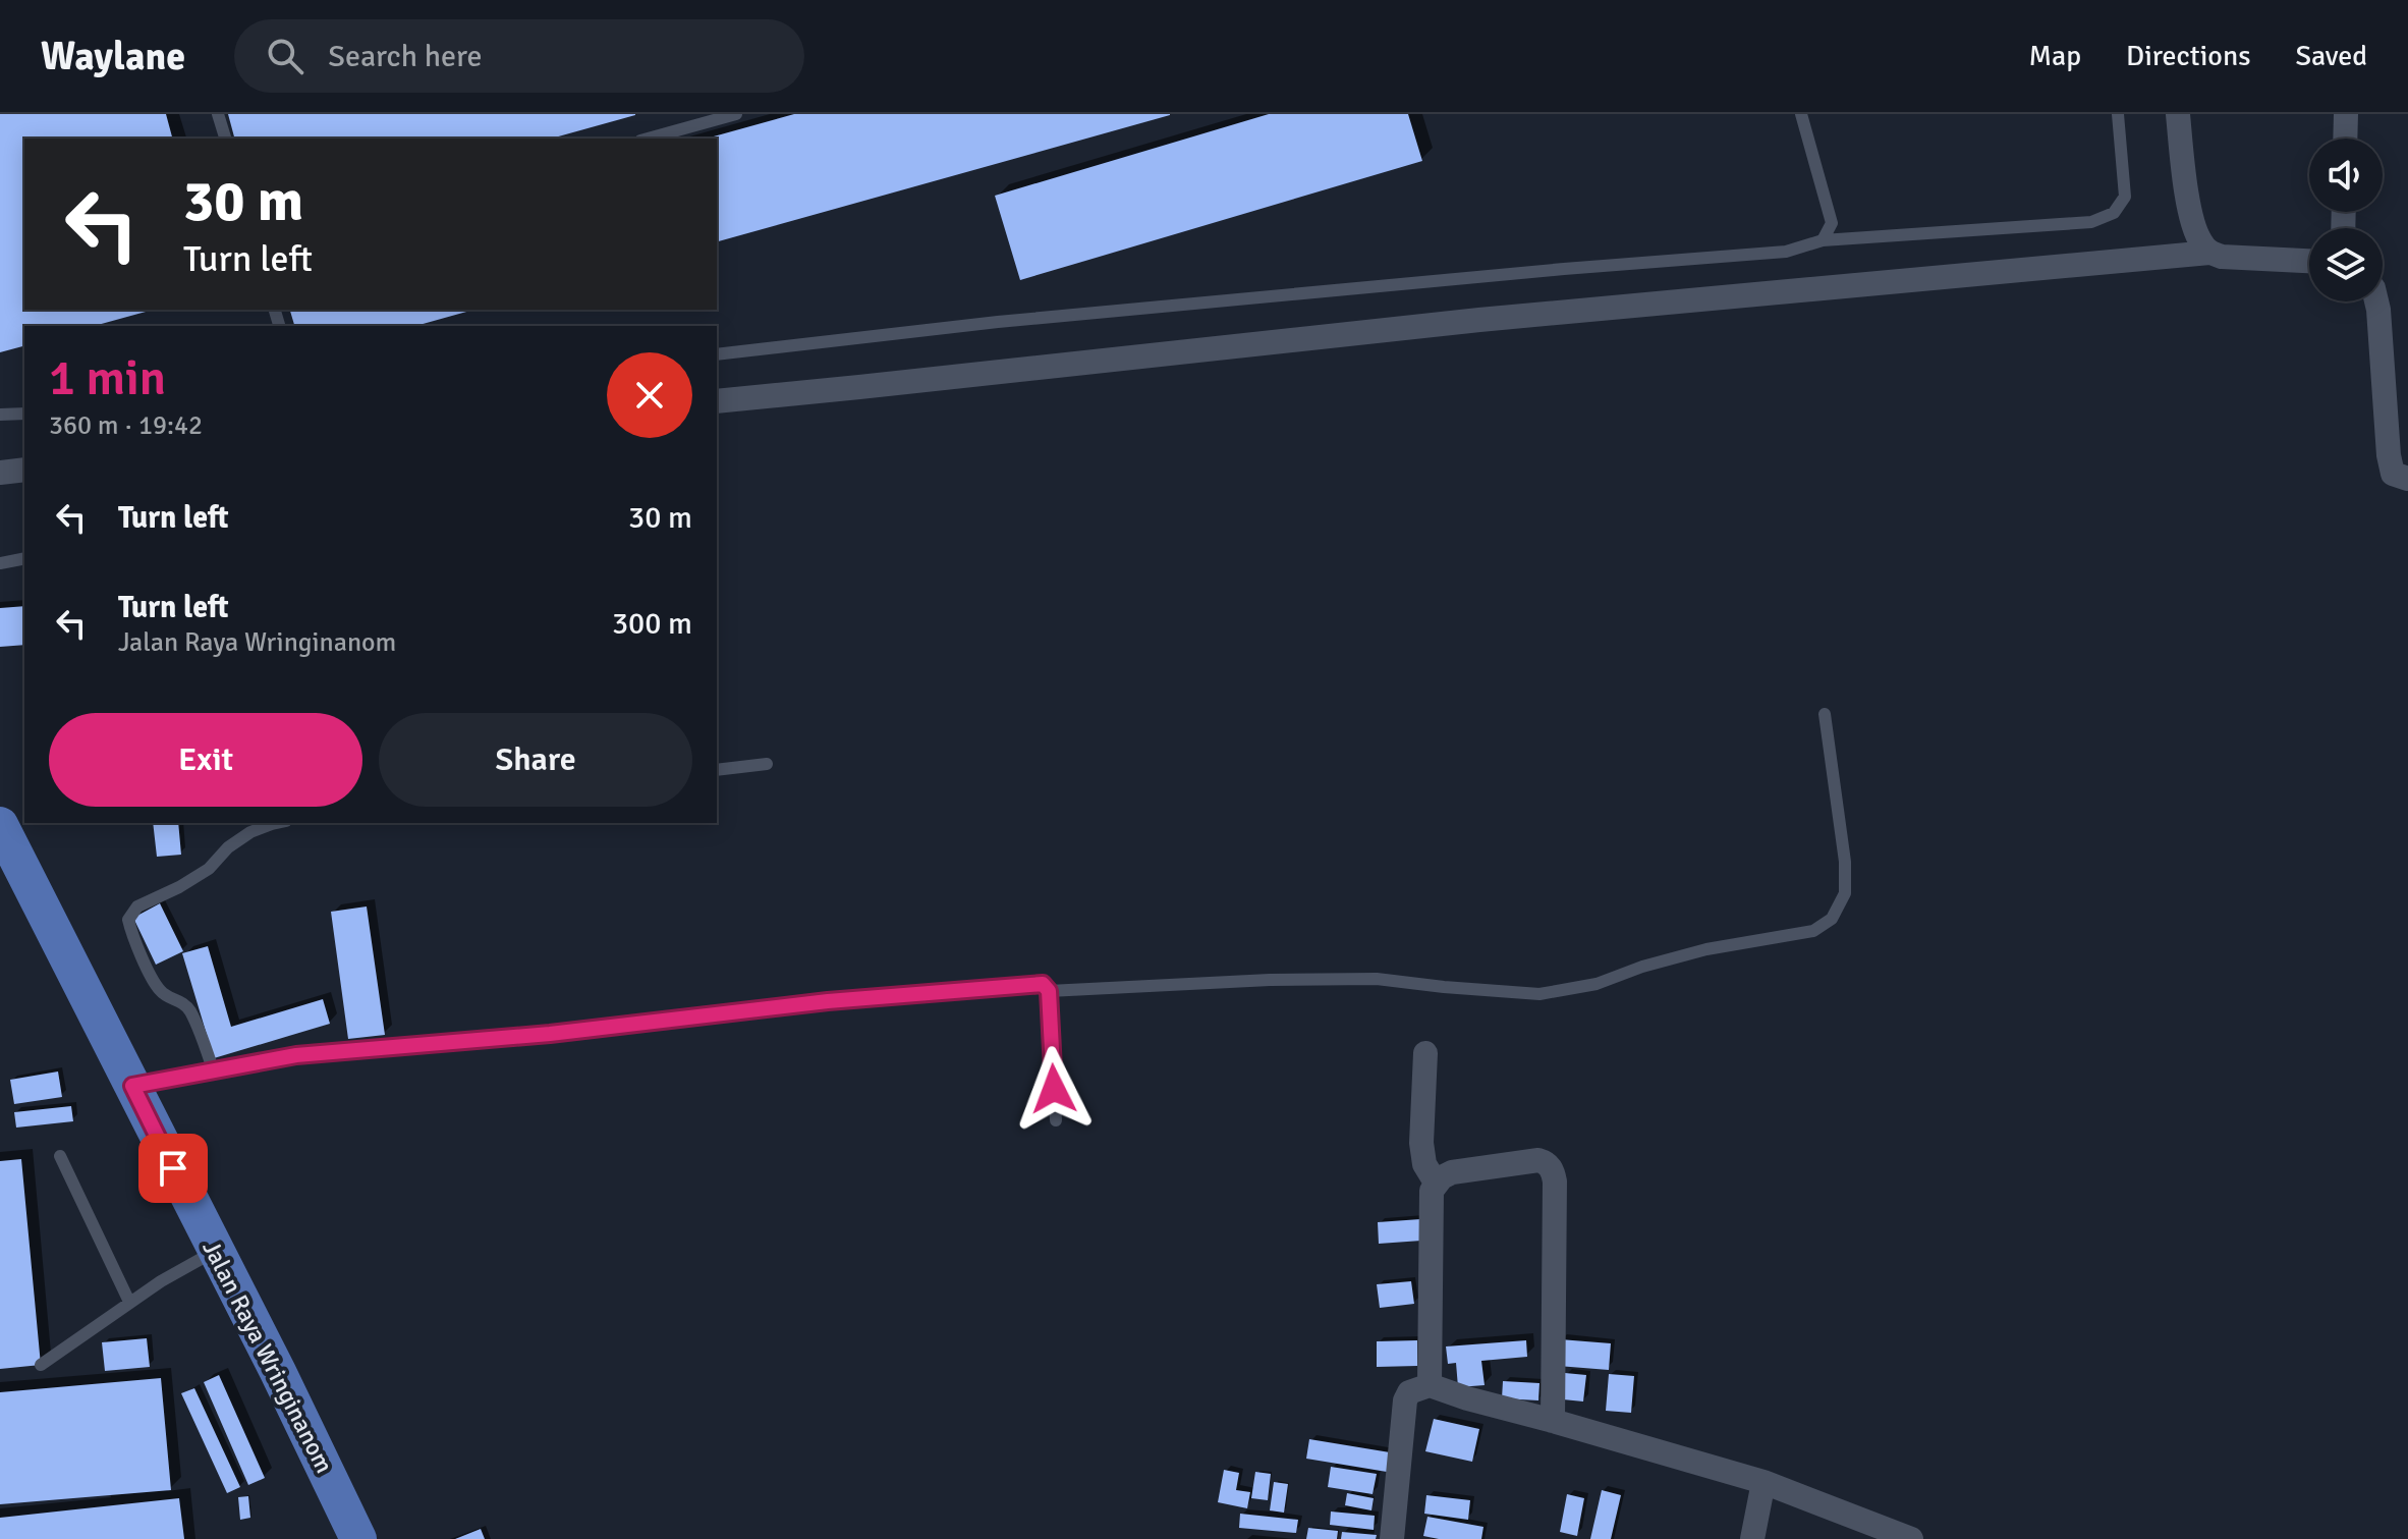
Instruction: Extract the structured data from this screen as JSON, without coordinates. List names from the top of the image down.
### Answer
{
  "streets": {
    "main road": ["Jalan Raya Wringinanom"]
  },
  "page": {
    "header": "Waylane",
    "search": "Search here",
    "nav": ["Map", "Directions", "Saved"],
    "turn": ["30 m", "Turn left"],
    "heading": ["1 min", "360 m · 19:42"],
    "list": [
      {
        "name": "Turn left",
        "value": "30 m"
      },
      {
        "name": "Turn left",
        "note": "Jalan Raya Wringinanom",
        "value": "300 m"
      }
    ],
    "buttons": ["Exit", "Share"]
  }
}
